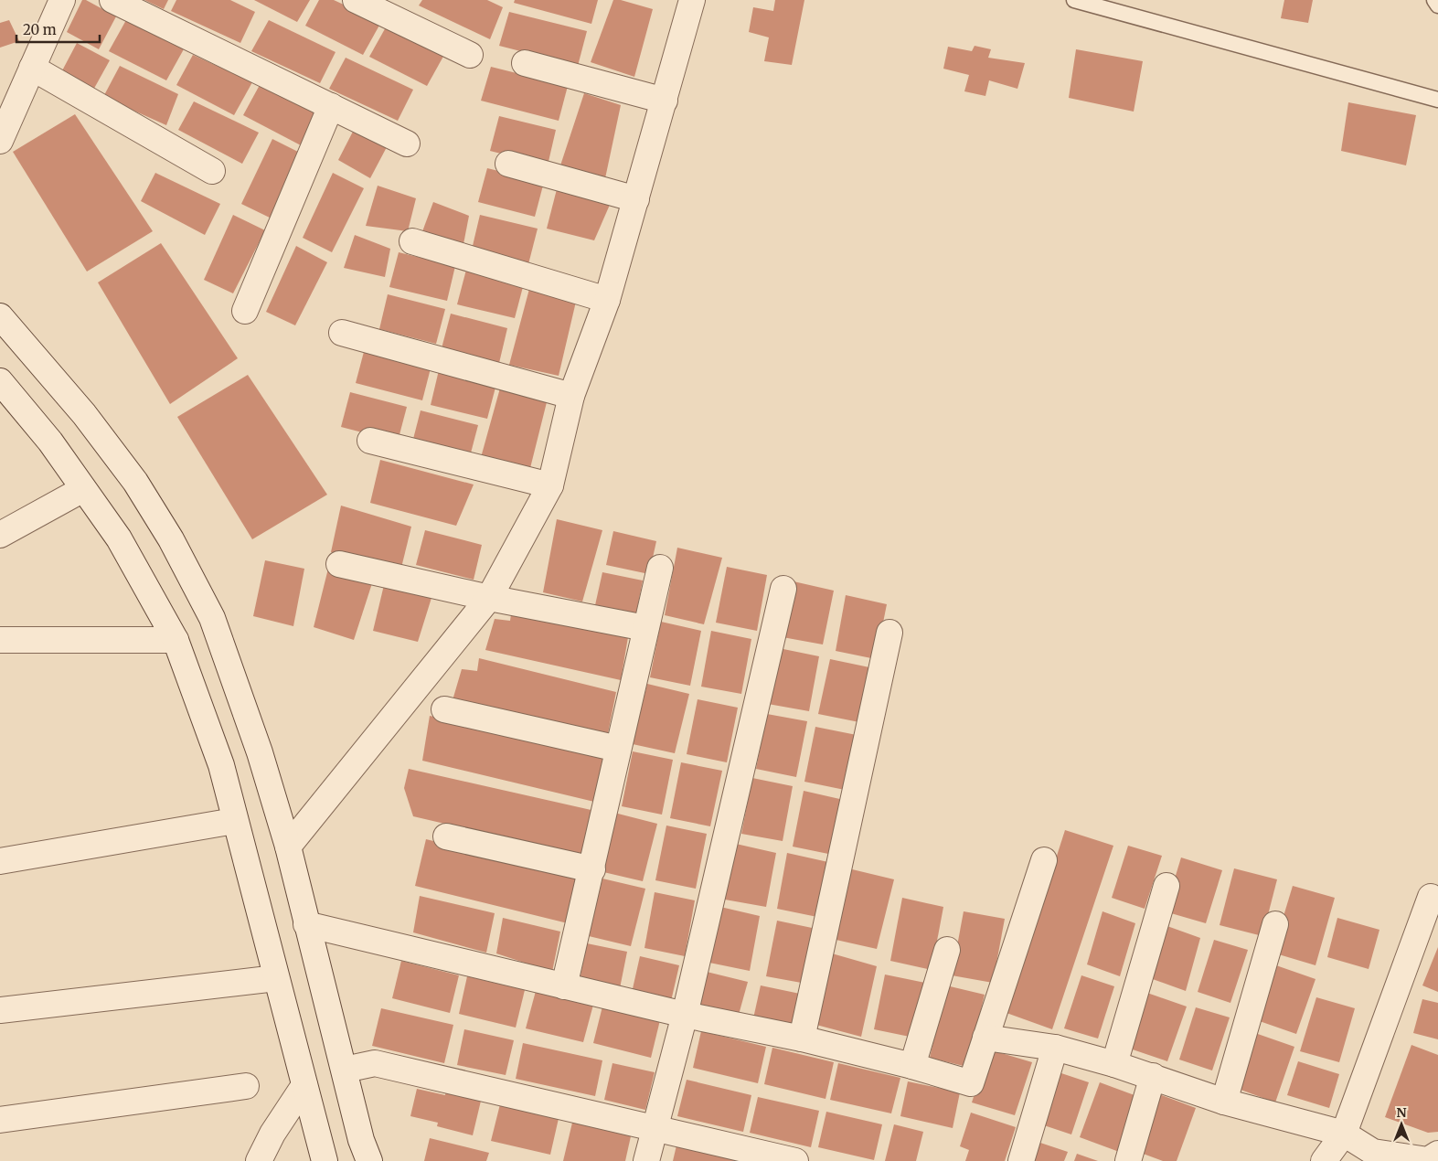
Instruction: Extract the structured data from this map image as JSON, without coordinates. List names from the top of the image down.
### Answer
{
  "scale_bar": "20 m",
  "north": "top"
}
